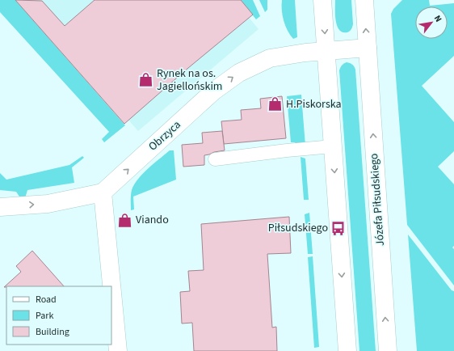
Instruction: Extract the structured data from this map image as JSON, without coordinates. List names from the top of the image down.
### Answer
{
  "streets": {
    "street": ["Obrzyca", "Józefa Piłsudskiego"]
  },
  "one_way": ["Obrzyca"],
  "places": {
    "shop": ["Rynek na os. Jagiellońskim", "H.Piskorska", "Viando"],
    "bus stop": ["Piłsudskiego"]
  },
  "legend": ["Road", "Park", "Building"],
  "north": "top right"
}
